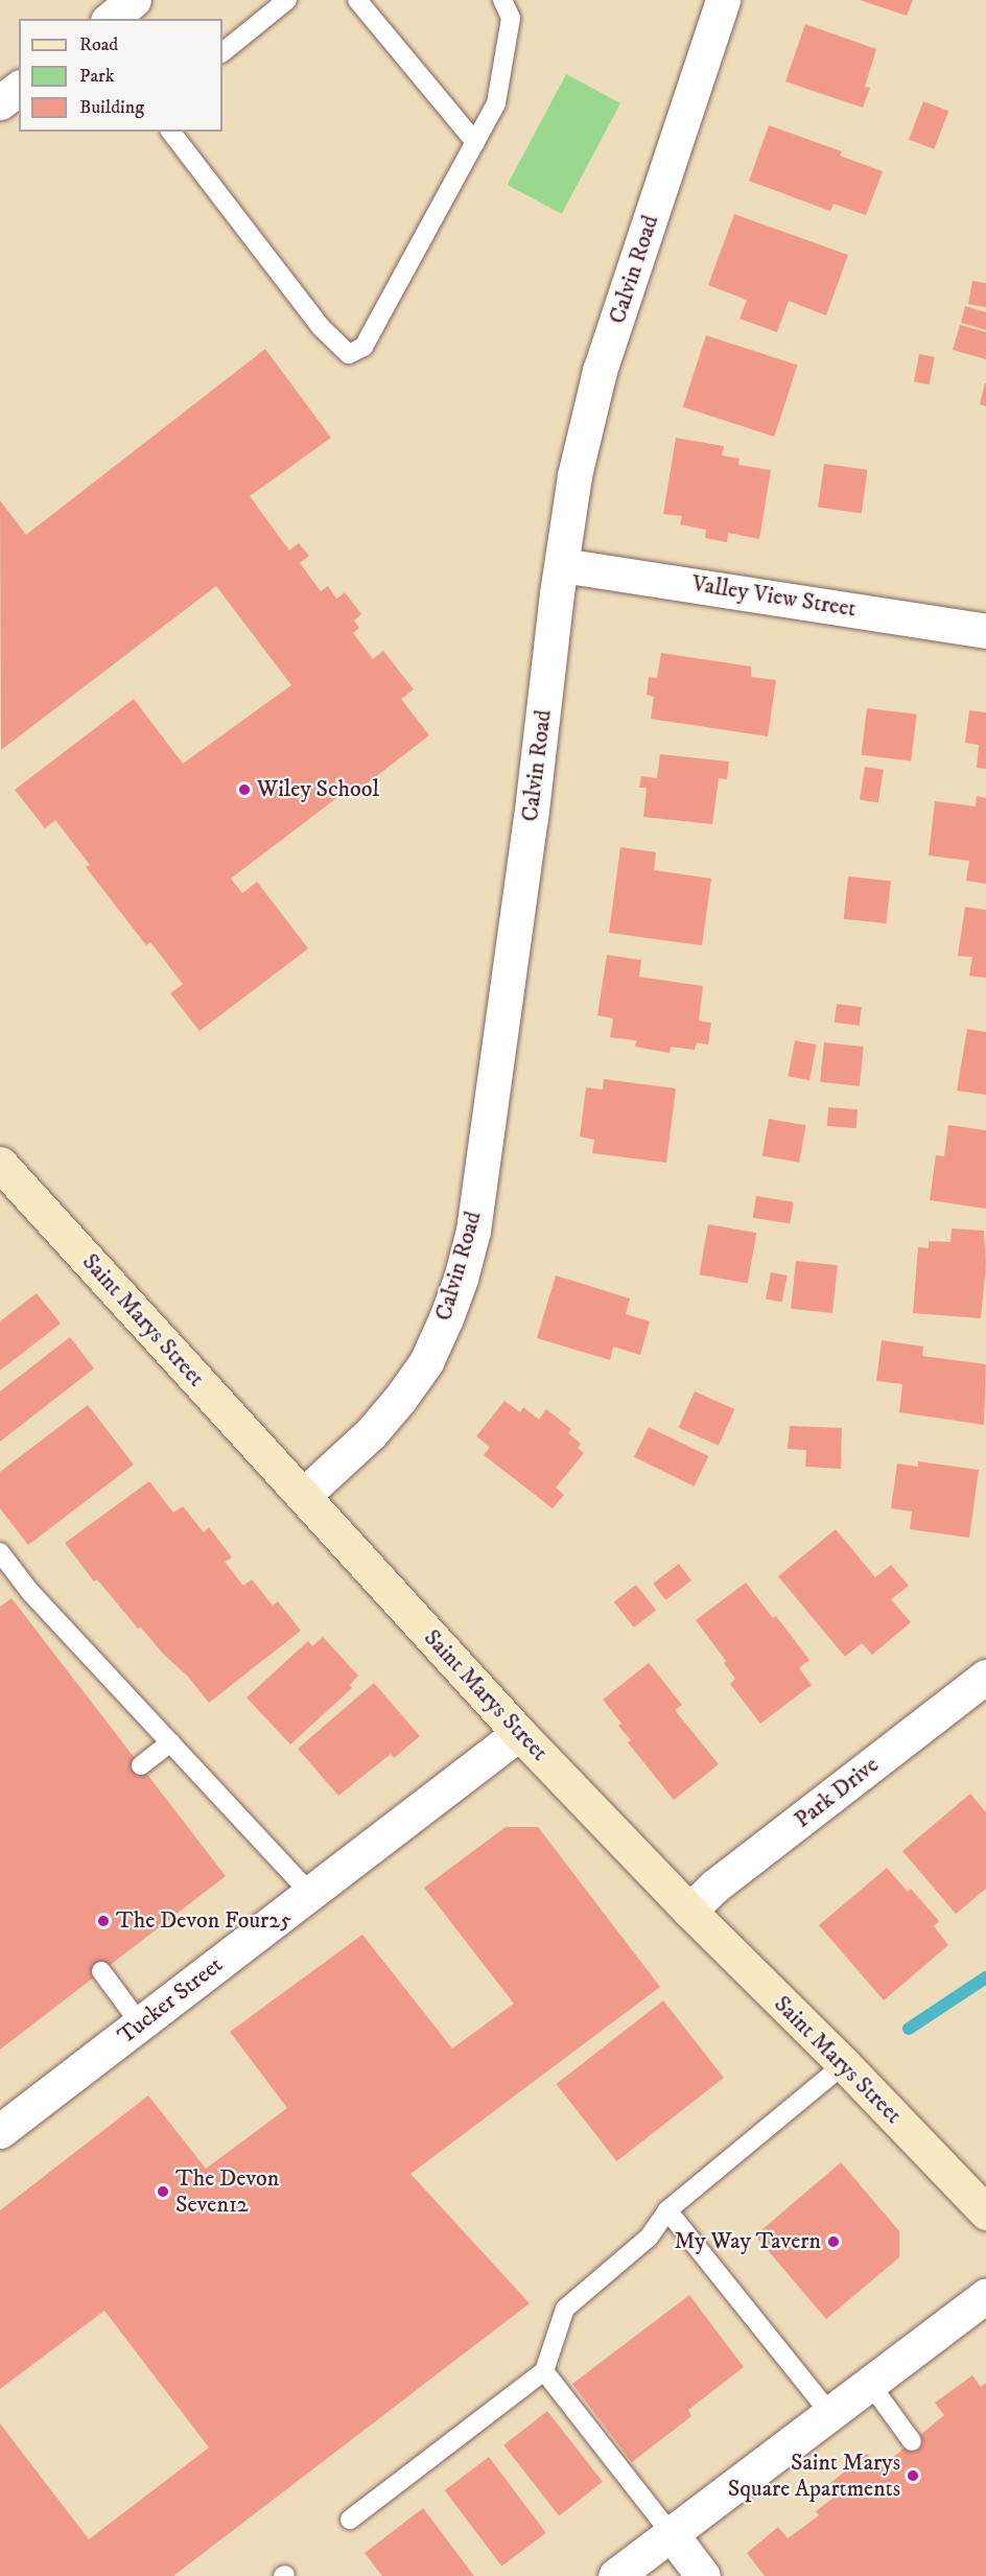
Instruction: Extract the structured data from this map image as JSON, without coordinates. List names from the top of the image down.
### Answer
{
  "streets": {
    "main road": ["Saint Marys Street"],
    "street": [
      "Calvin Road",
      "Valley View Street",
      "Park Drive",
      "Tucker Street"
    ]
  },
  "crossings": [
    ["Calvin Road", "Valley View Street"],
    ["Calvin Road", "Saint Marys Street"],
    ["Saint Marys Street", "Park Drive"],
    ["Saint Marys Street", "Tucker Street"]
  ],
  "places": [
    "Wiley School",
    "The Devon Four25",
    "The Devon Seven12",
    "My Way Tavern",
    "Saint Marys Square Apartments"
  ],
  "legend": ["Road", "Park", "Building"]
}
